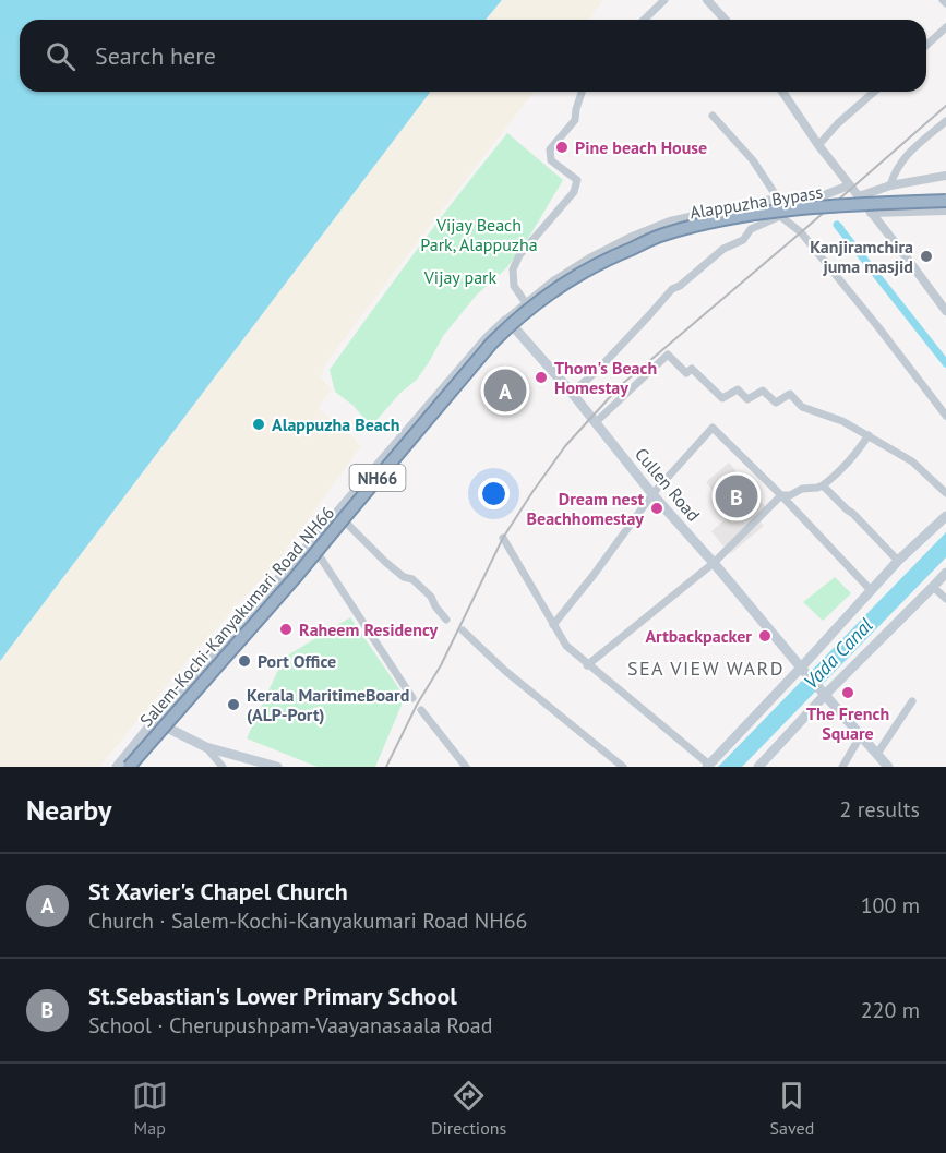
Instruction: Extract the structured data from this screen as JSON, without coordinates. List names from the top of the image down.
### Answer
{
  "streets": {
    "highway": ["Alappuzha Bypass", "NH66", "Salem-Kochi-Kanyakumari Road NH66"],
    "main road": ["Cullen Road"]
  },
  "crossings": [
    ["Alappuzha Bypass", "NH66"],
    ["Alappuzha Bypass", "Salem-Kochi-Kanyakumari Road NH66"]
  ],
  "districts": ["SEA VIEW WARD"],
  "water": ["Vada Canal"],
  "parks": ["Vijay Beach Park, Alappuzha", "Vijay park"],
  "places": [
    "Pine beach House",
    "Kanjiramchira juma masjid",
    "Thom's Beach Homestay",
    "Alappuzha Beach",
    "Dream nest Beachhomestay",
    "Raheem Residency",
    "Artbackpacker",
    "Port Office",
    "The French Square",
    "Kerala MaritimeBoard (ALP-Port)"
  ],
  "page": {
    "search": "Search here",
    "pins": ["A", "B"],
    "heading": ["Nearby", "2 results"],
    "list": [
      {
        "mark": "A",
        "name": "St Xavier's Chapel Church",
        "note": "Church · Salem-Kochi-Kanyakumari Road NH66",
        "value": "100 m"
      },
      {
        "mark": "B",
        "name": "St.Sebastian's Lower Primary School",
        "note": "School · Cherupushpam-Vaayanasaala Road",
        "value": "220 m"
      }
    ],
    "nav": ["Map", "Directions", "Saved"]
  }
}
